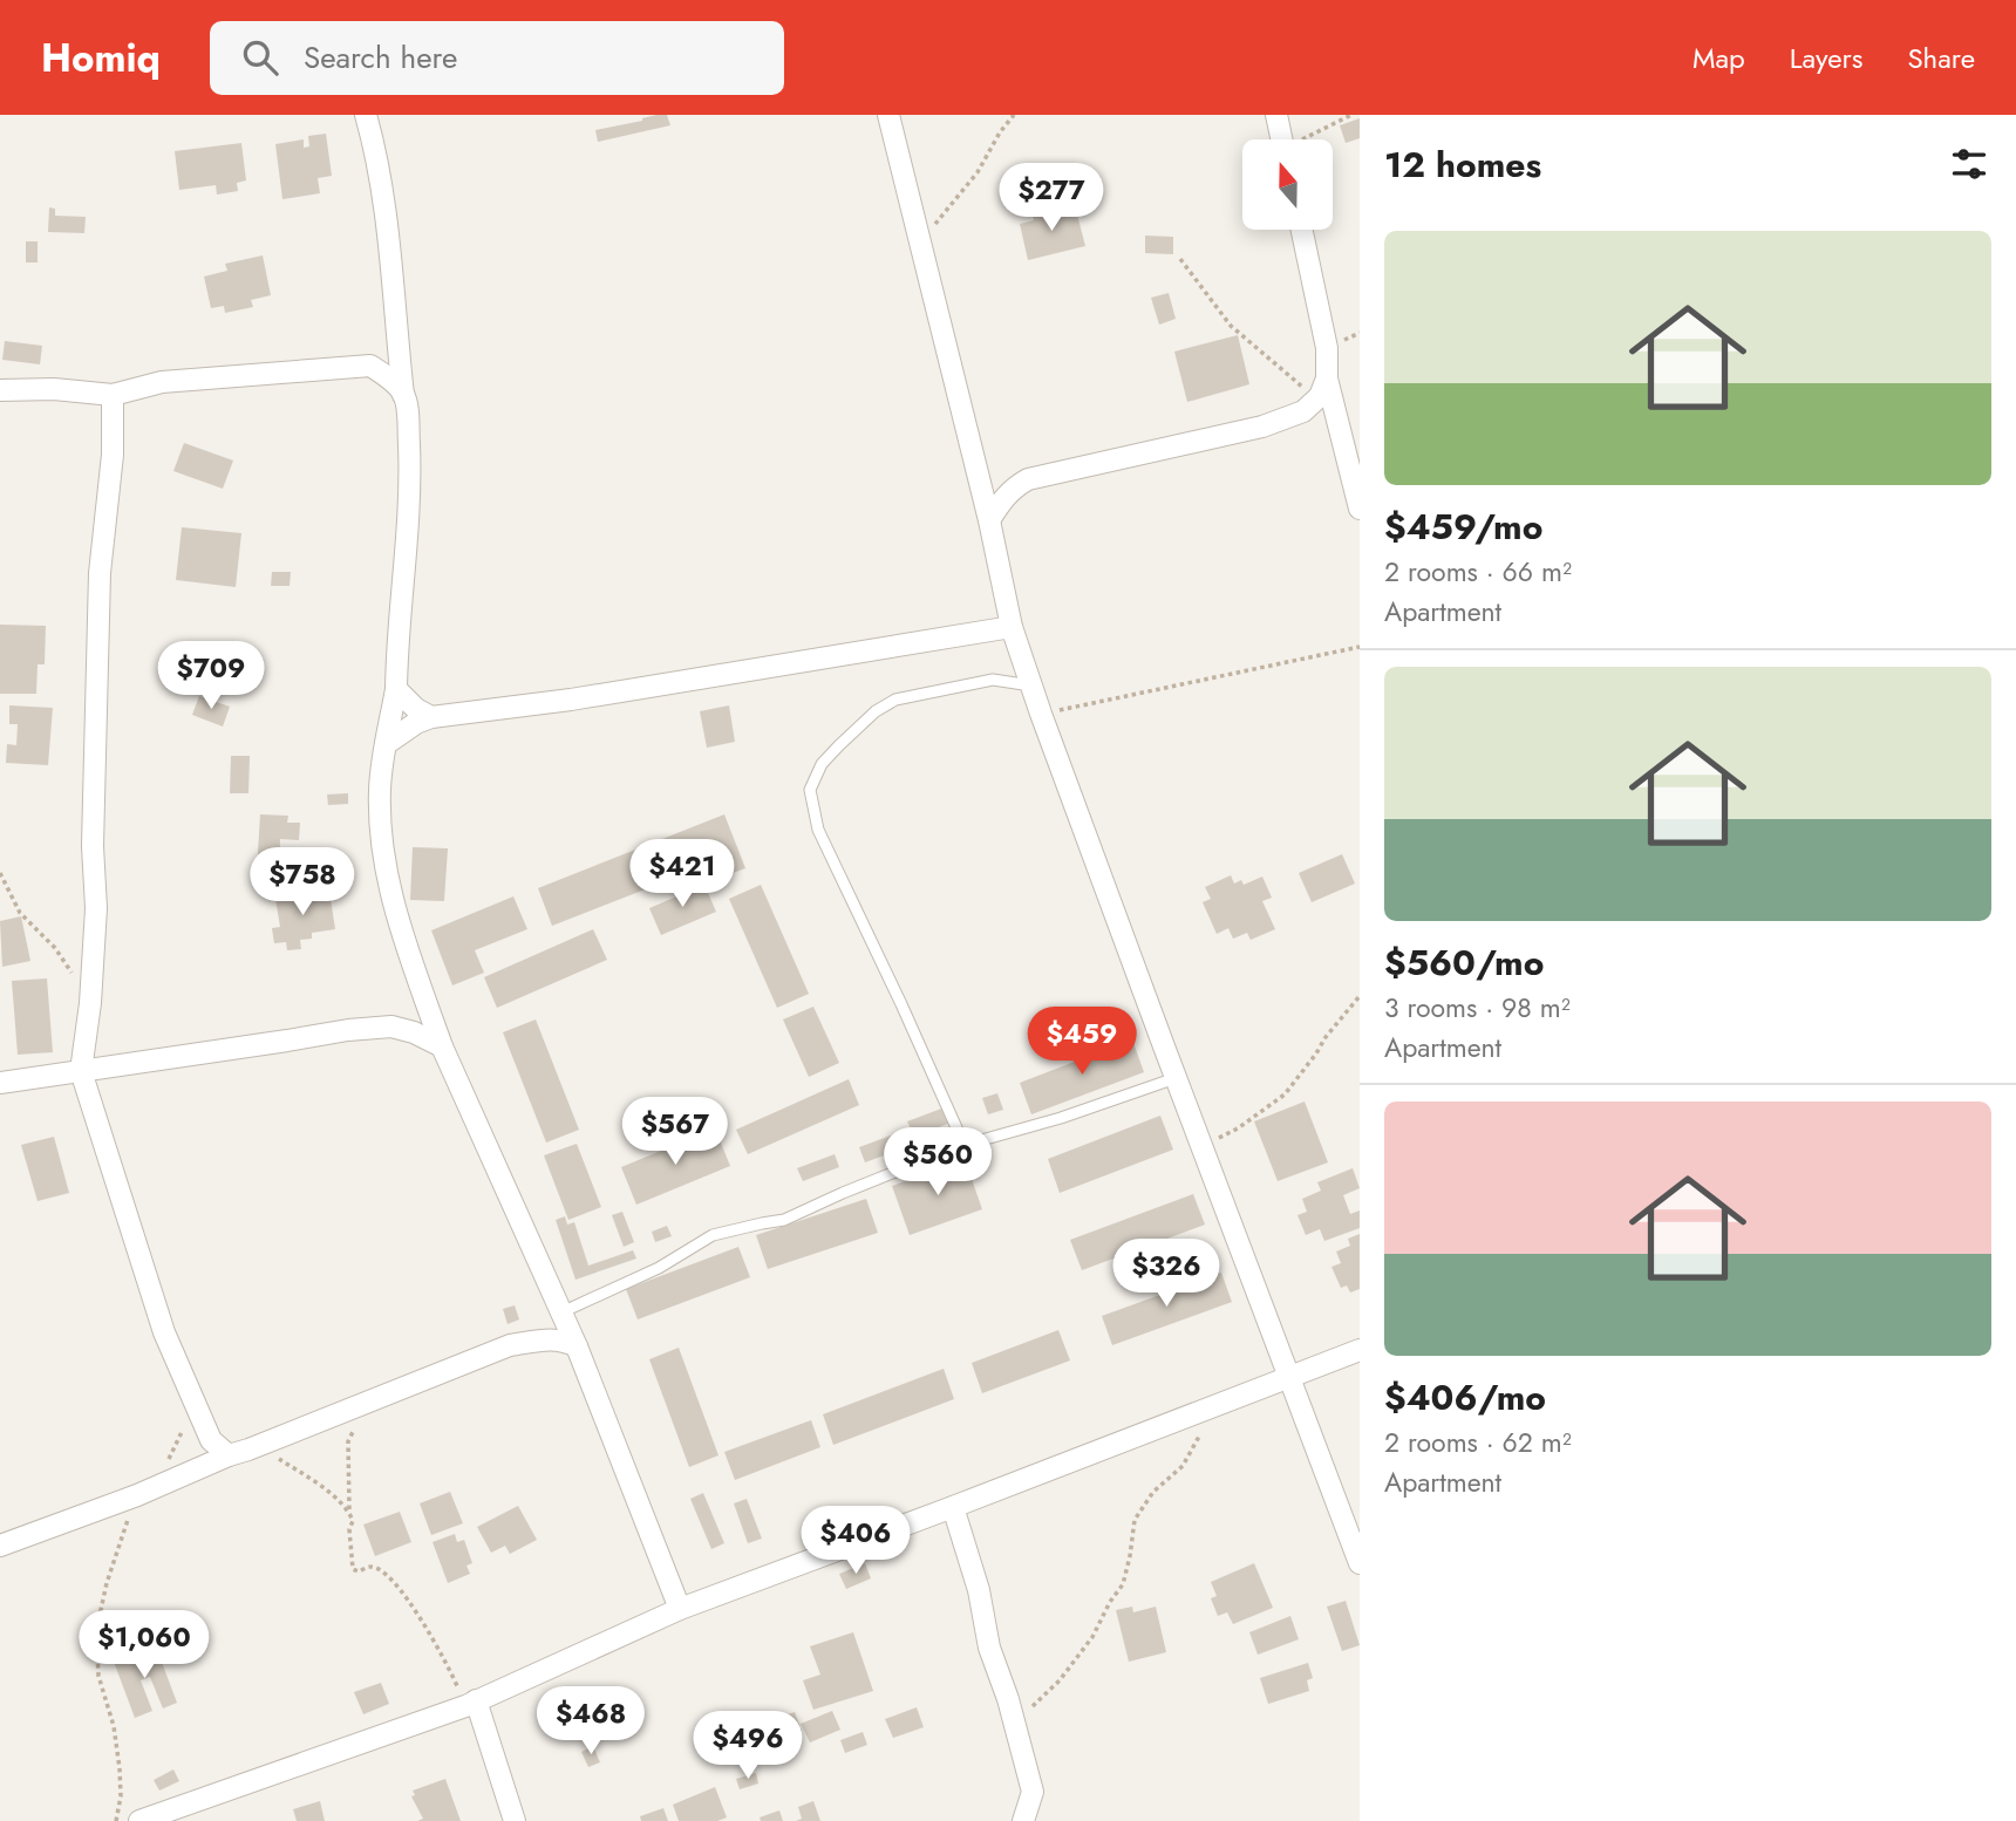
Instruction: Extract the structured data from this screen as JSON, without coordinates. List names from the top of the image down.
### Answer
{
  "north": "top",
  "page": {
    "header": "Homiq",
    "search": "Search here",
    "nav": ["Map", "Layers", "Share"],
    "heading": "12 homes",
    "price": [
      "$277",
      "$709",
      "$421",
      "$758",
      "$459",
      "$567",
      "$560",
      "$326",
      "$406",
      "$1,060",
      "$468",
      "$496"
    ],
    "list": [
      {
        "name": "$459/mo",
        "note": "2 rooms · 66 m² · Apartment"
      },
      {
        "name": "$560/mo",
        "note": "3 rooms · 98 m² · Apartment"
      },
      {
        "name": "$406/mo",
        "note": "2 rooms · 62 m² · Apartment"
      }
    ]
  }
}
